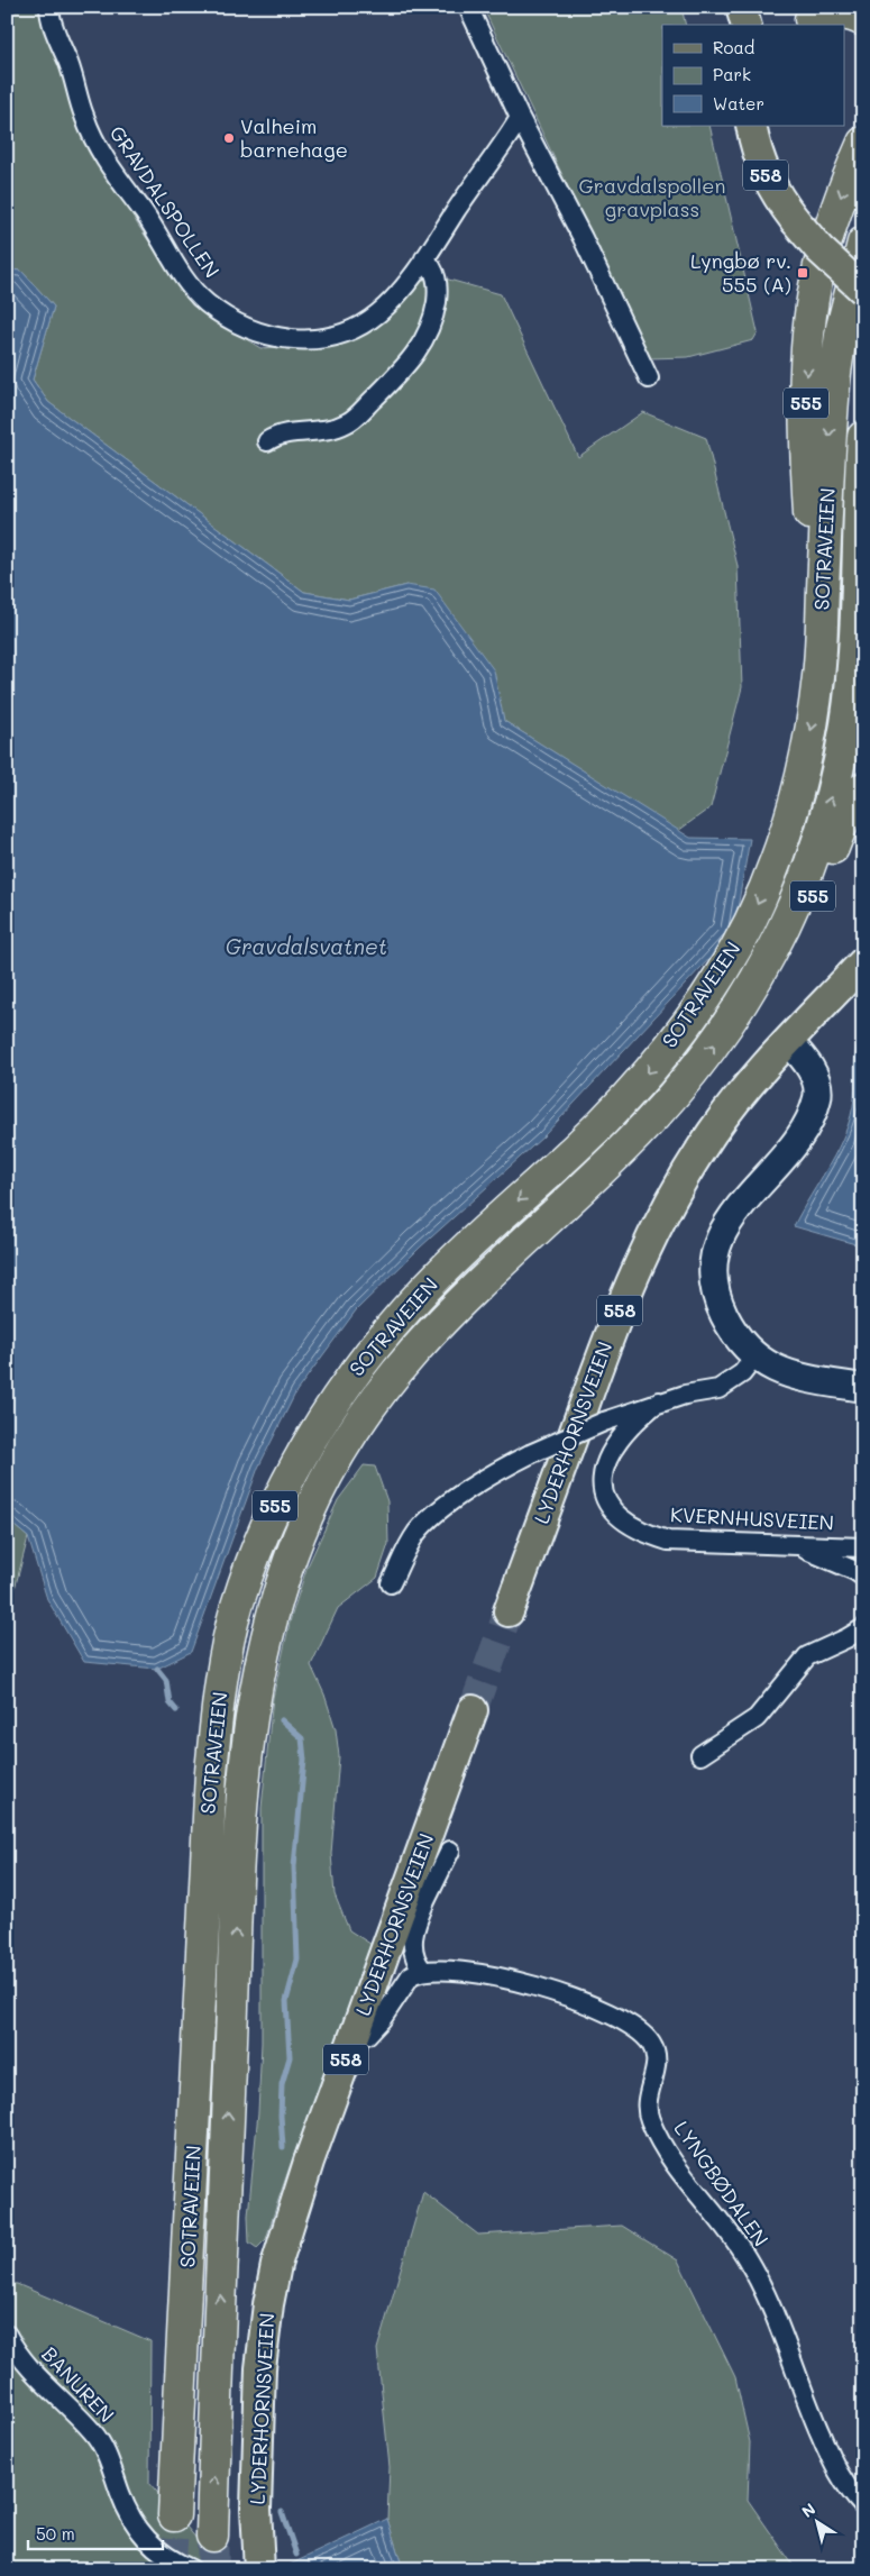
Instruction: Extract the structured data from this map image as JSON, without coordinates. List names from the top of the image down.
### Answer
{
  "streets": {
    "highway": ["555", "SOTRAVEIEN"],
    "main road": ["558", "LYDERHORNSVEIEN"],
    "street": [
      "GRAVDALSPOLLEN",
      "KVERNHUSVEIEN",
      "LYNGBØDALEN",
      "BANUREN"
    ]
  },
  "crossings": [
    ["555", "SOTRAVEIEN"]
  ],
  "water": ["Gravdalsvatnet"],
  "parks": ["Gravdalspollen gravplass"],
  "places": {
    "other": ["Valheim barnehage"],
    "transit": ["Lyngbø rv. 555 (A)"]
  },
  "legend": ["Road", "Park", "Water"],
  "scale_bar": "50 m",
  "north": "top left"
}
